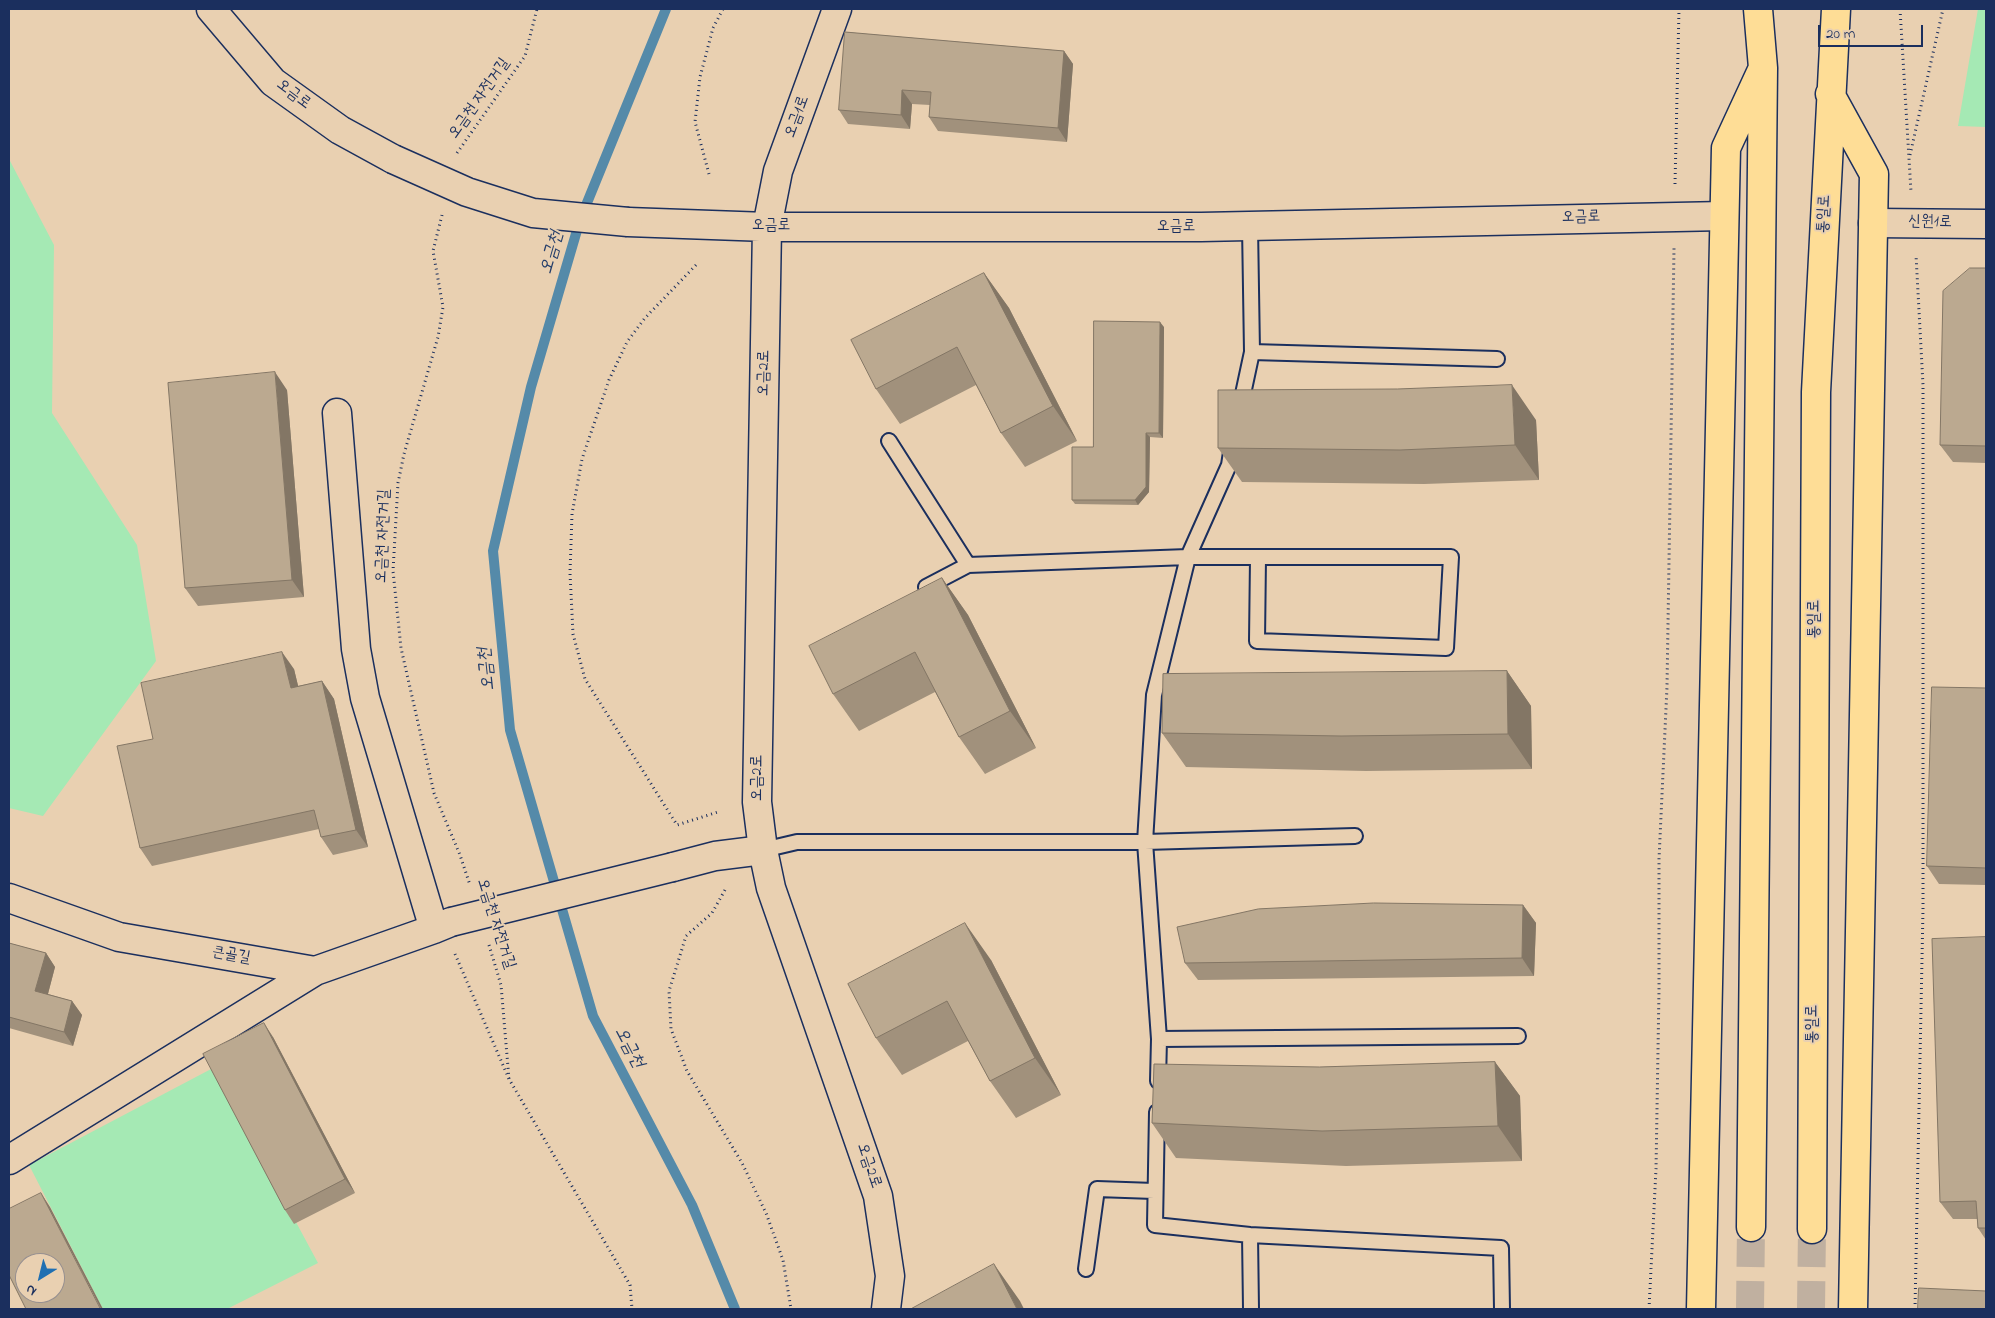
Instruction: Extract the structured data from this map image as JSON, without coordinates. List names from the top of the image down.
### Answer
{
  "streets": {
    "main road": ["통일로"],
    "street": [
      "오금로",
      "오금1로",
      "신원1로",
      "오금2로",
      "큰골길"
    ],
    "path": ["오금천 자전거길"]
  },
  "crossings": [
    ["오금로", "오금1로"],
    ["오금로", "오금2로"],
    ["오금1로", "오금2로"],
    ["오금2로", "큰골길"]
  ],
  "water": ["오금천"],
  "scale_bar": "20 m",
  "north": "bottom left"
}
